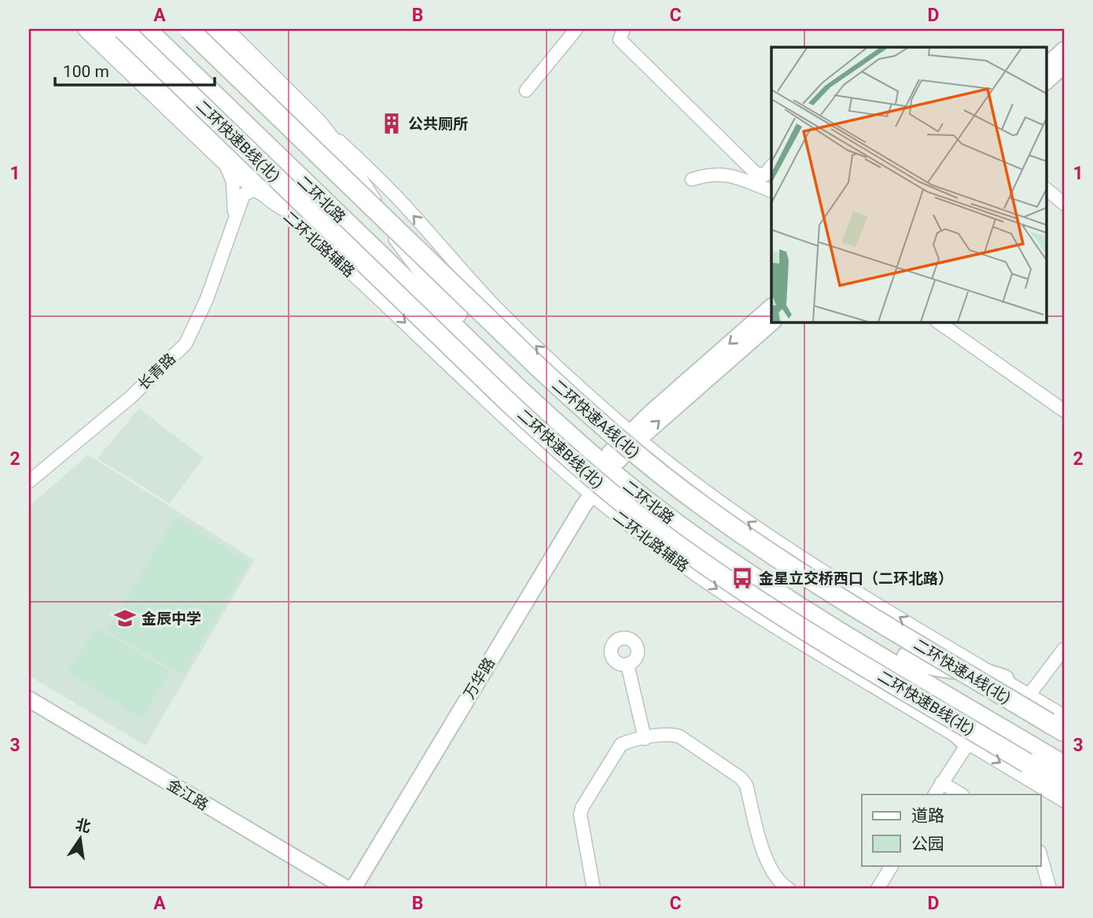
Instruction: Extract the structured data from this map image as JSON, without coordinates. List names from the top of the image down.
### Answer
{
  "streets": {
    "main road": ["二环快速B线(北)", "二环北路", "二环快速A线(北)"],
    "street": [
      "二环北路辅路",
      "长青路",
      "万华路",
      "金江路"
    ]
  },
  "crossings": [
    ["二环快速B线(北)", "二环北路"],
    ["二环快速B线(北)", "二环快速A线(北)"],
    ["二环北路", "二环快速A线(北)"],
    ["二环北路", "万华路"],
    ["二环北路辅路", "万华路"]
  ],
  "places": {
    "building": ["公共厕所"],
    "bus stop": ["金星立交桥西口（二环北路）"],
    "school or university": ["金辰中学"]
  },
  "legend": ["道路", "公园"],
  "scale_bar": "100 m",
  "north": "top",
  "grid": {
    "columns": [
      "A",
      "B",
      "C",
      "D"
    ],
    "rows": ["1", "2", "3"]
  }
}
